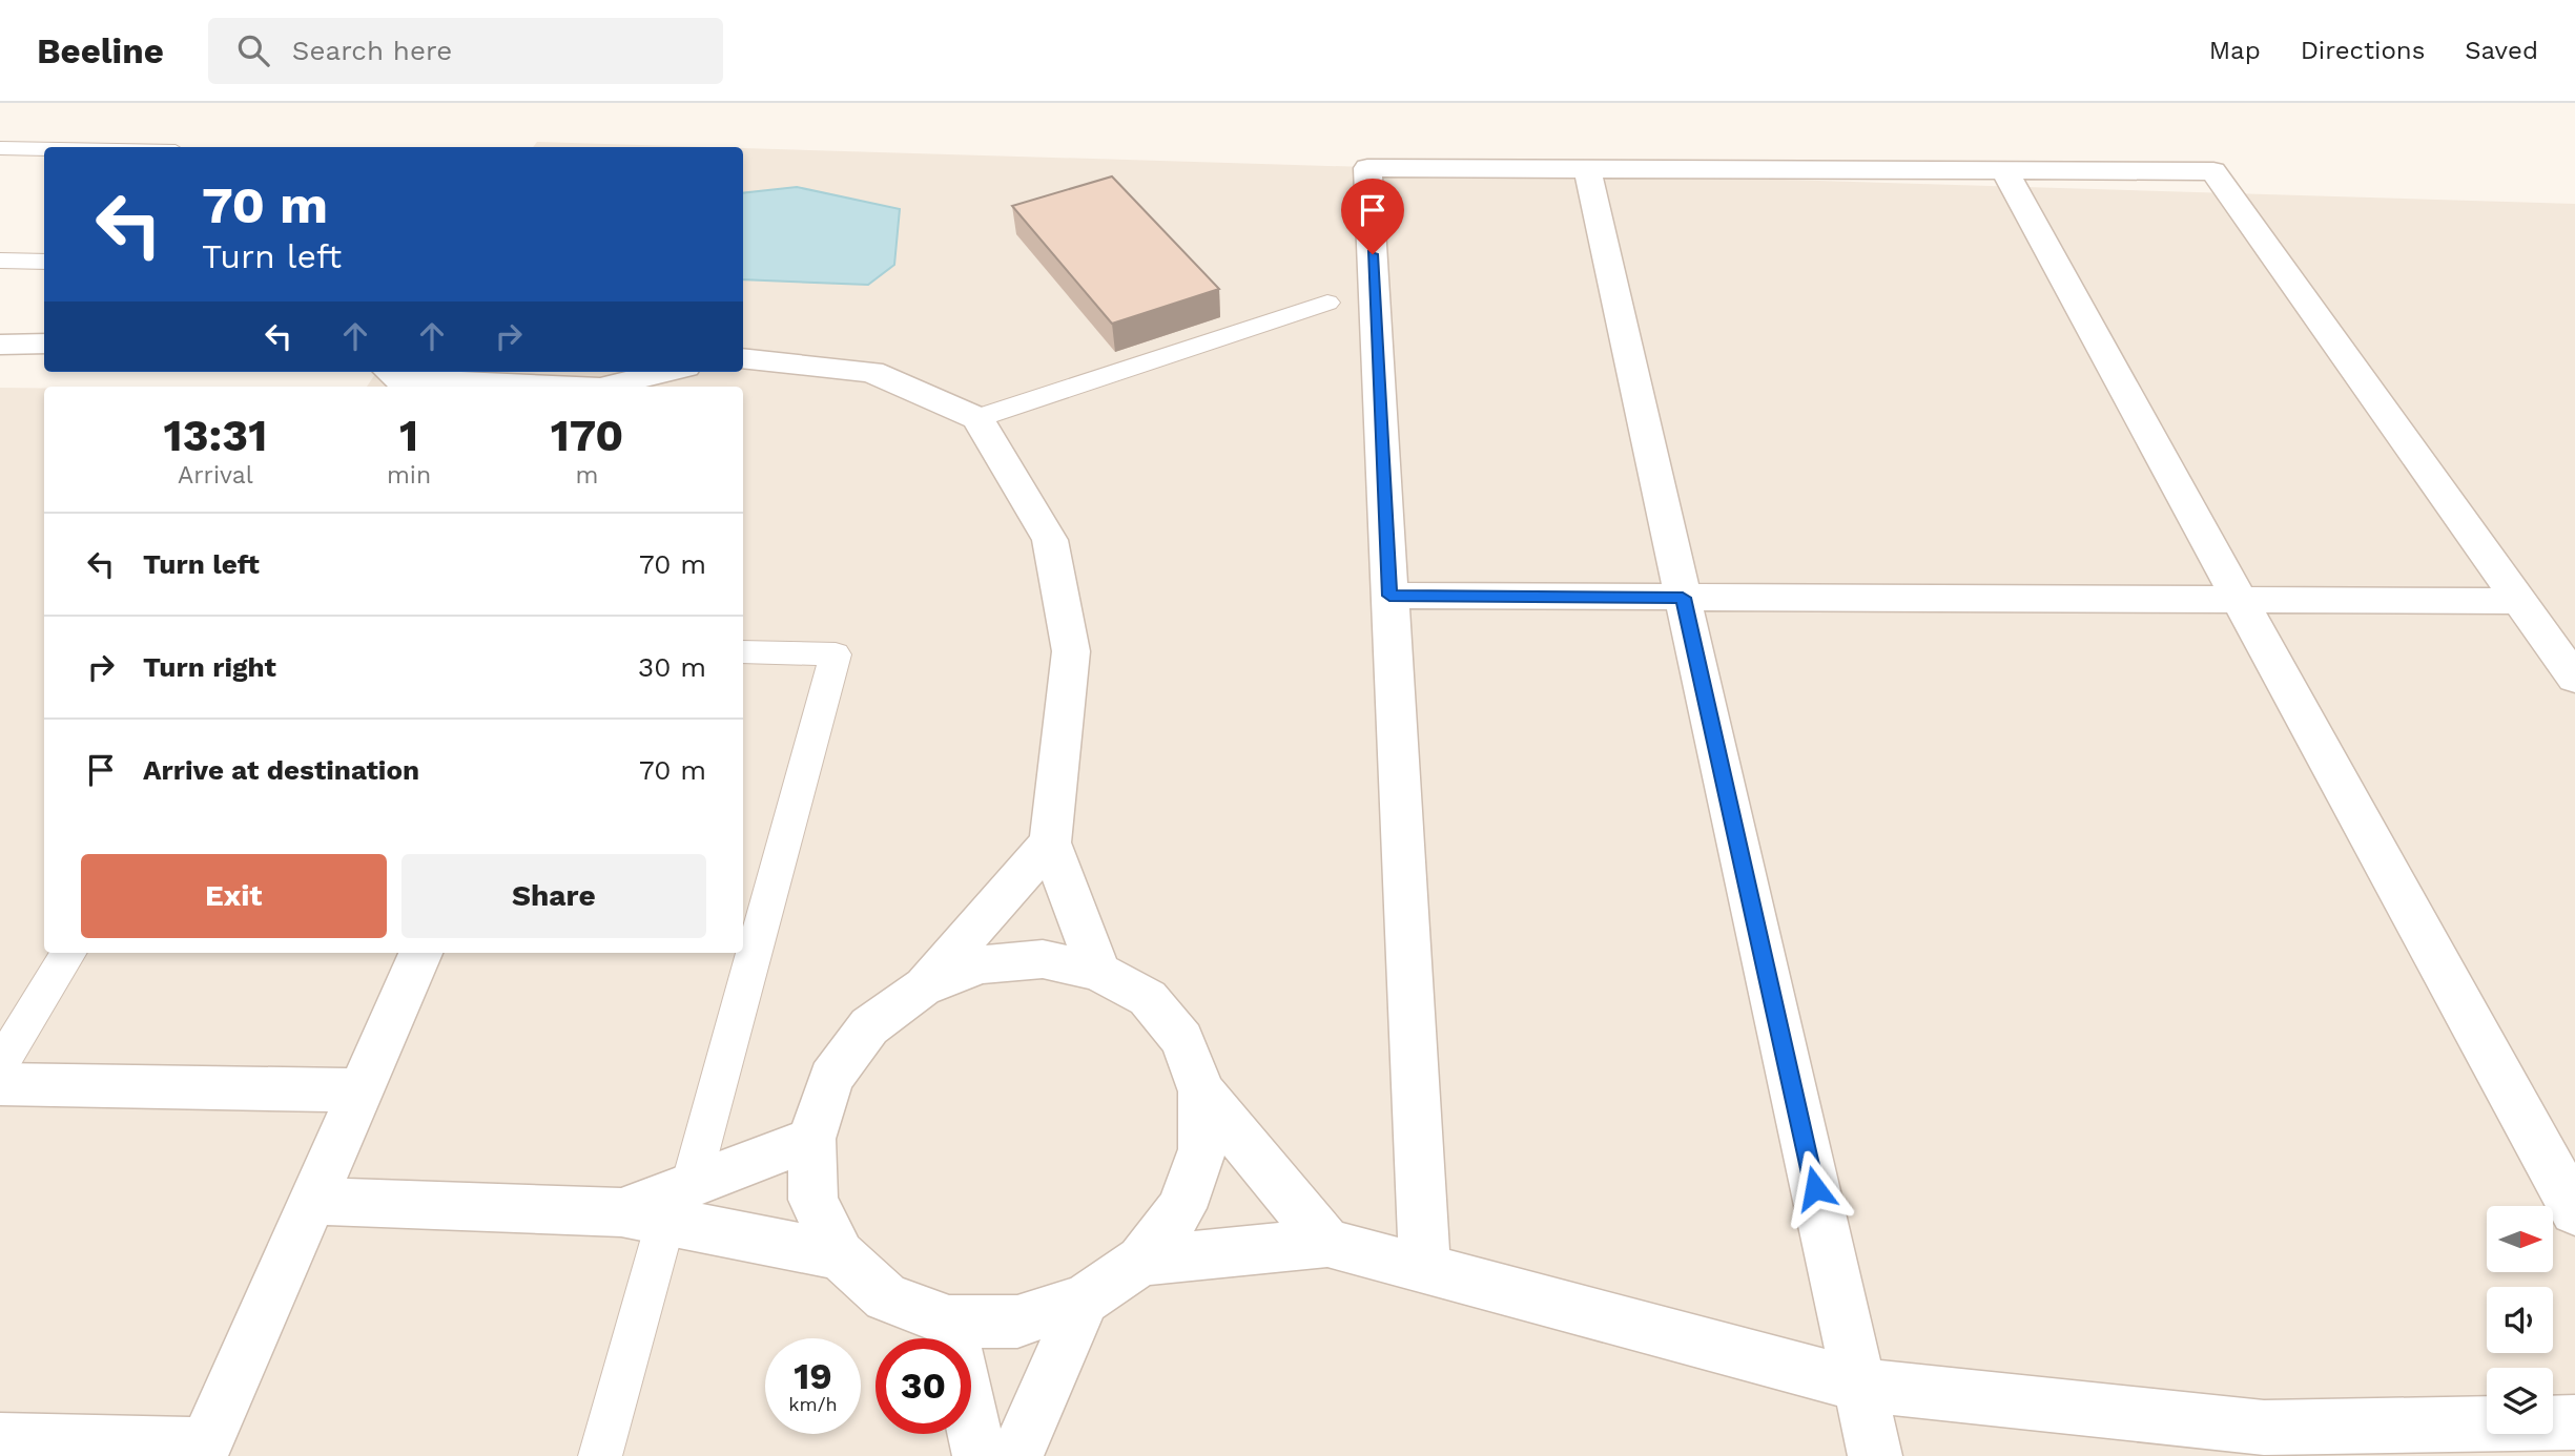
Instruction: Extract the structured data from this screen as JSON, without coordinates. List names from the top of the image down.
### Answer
{
  "north": "right",
  "page": {
    "header": "Beeline",
    "search": "Search here",
    "nav": ["Map", "Directions", "Saved"],
    "turn": ["70 m", "Turn left"],
    "eta": [
      "13:31",
      "Arrival",
      "1",
      "min",
      "170",
      "m"
    ],
    "list": [
      {
        "name": "Turn left",
        "value": "70 m"
      },
      {
        "name": "Turn right",
        "value": "30 m"
      },
      {
        "name": "Arrive at destination",
        "value": "70 m"
      }
    ],
    "buttons": ["Exit", "Share"],
    "speed": "19 km/h",
    "limit": "30"
  }
}
